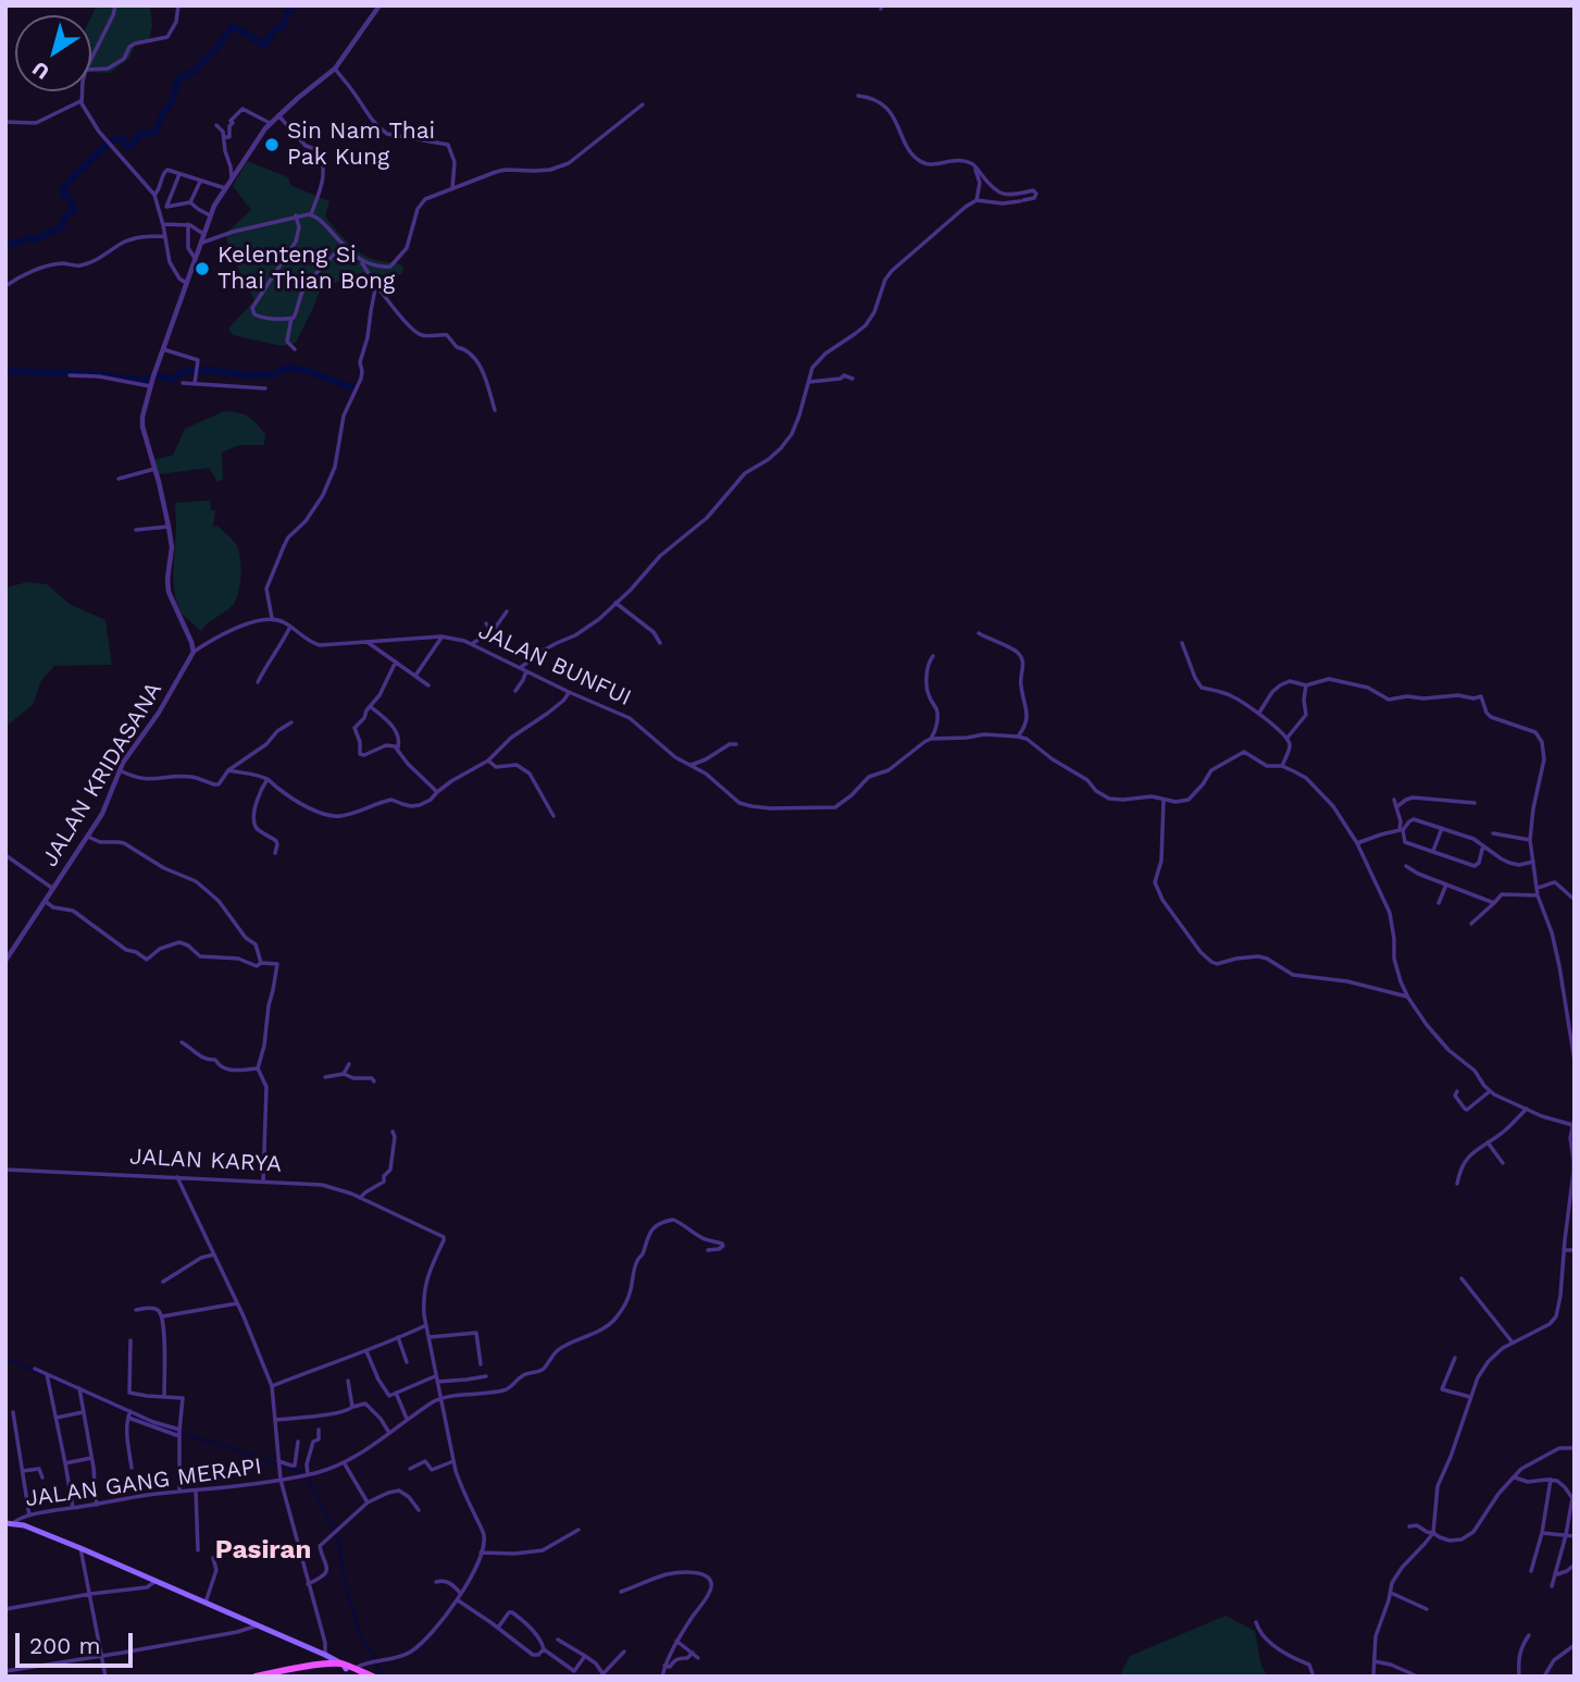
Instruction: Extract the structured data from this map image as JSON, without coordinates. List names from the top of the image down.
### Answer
{
  "streets": {
    "street": [
      "JALAN BUNFUI",
      "JALAN KRIDASANA",
      "JALAN KARYA",
      "JALAN GANG MERAPI"
    ]
  },
  "districts": ["Pasiran"],
  "places": ["Sin Nam Thai Pak Kung", "Kelenteng Si Thai Thian Bong"],
  "scale_bar": "200 m",
  "north": "bottom left"
}
